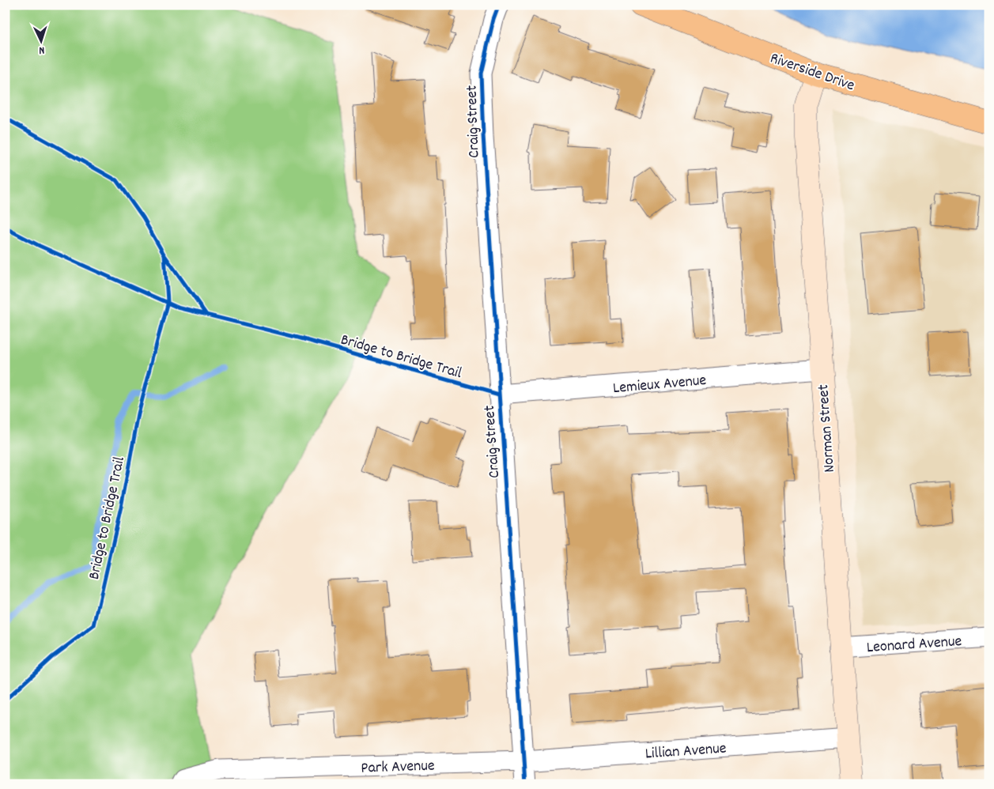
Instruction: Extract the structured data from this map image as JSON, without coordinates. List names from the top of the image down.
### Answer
{
  "streets": {
    "main road": ["Riverside Drive"],
    "street": [
      "Craig Street",
      "Lemieux Avenue",
      "Norman Street",
      "Leonard Avenue",
      "Lillian Avenue",
      "Park Avenue"
    ],
    "cycle path": ["Bridge to Bridge Trail"]
  },
  "crossings": [
    ["Riverside Drive", "Norman Street"],
    ["Craig Street", "Lemieux Avenue"],
    ["Craig Street", "Lillian Avenue"],
    ["Craig Street", "Park Avenue"],
    ["Lemieux Avenue", "Norman Street"],
    ["Norman Street", "Leonard Avenue"],
    ["Norman Street", "Lillian Avenue"],
    ["Lillian Avenue", "Park Avenue"]
  ],
  "north": "bottom"
}
